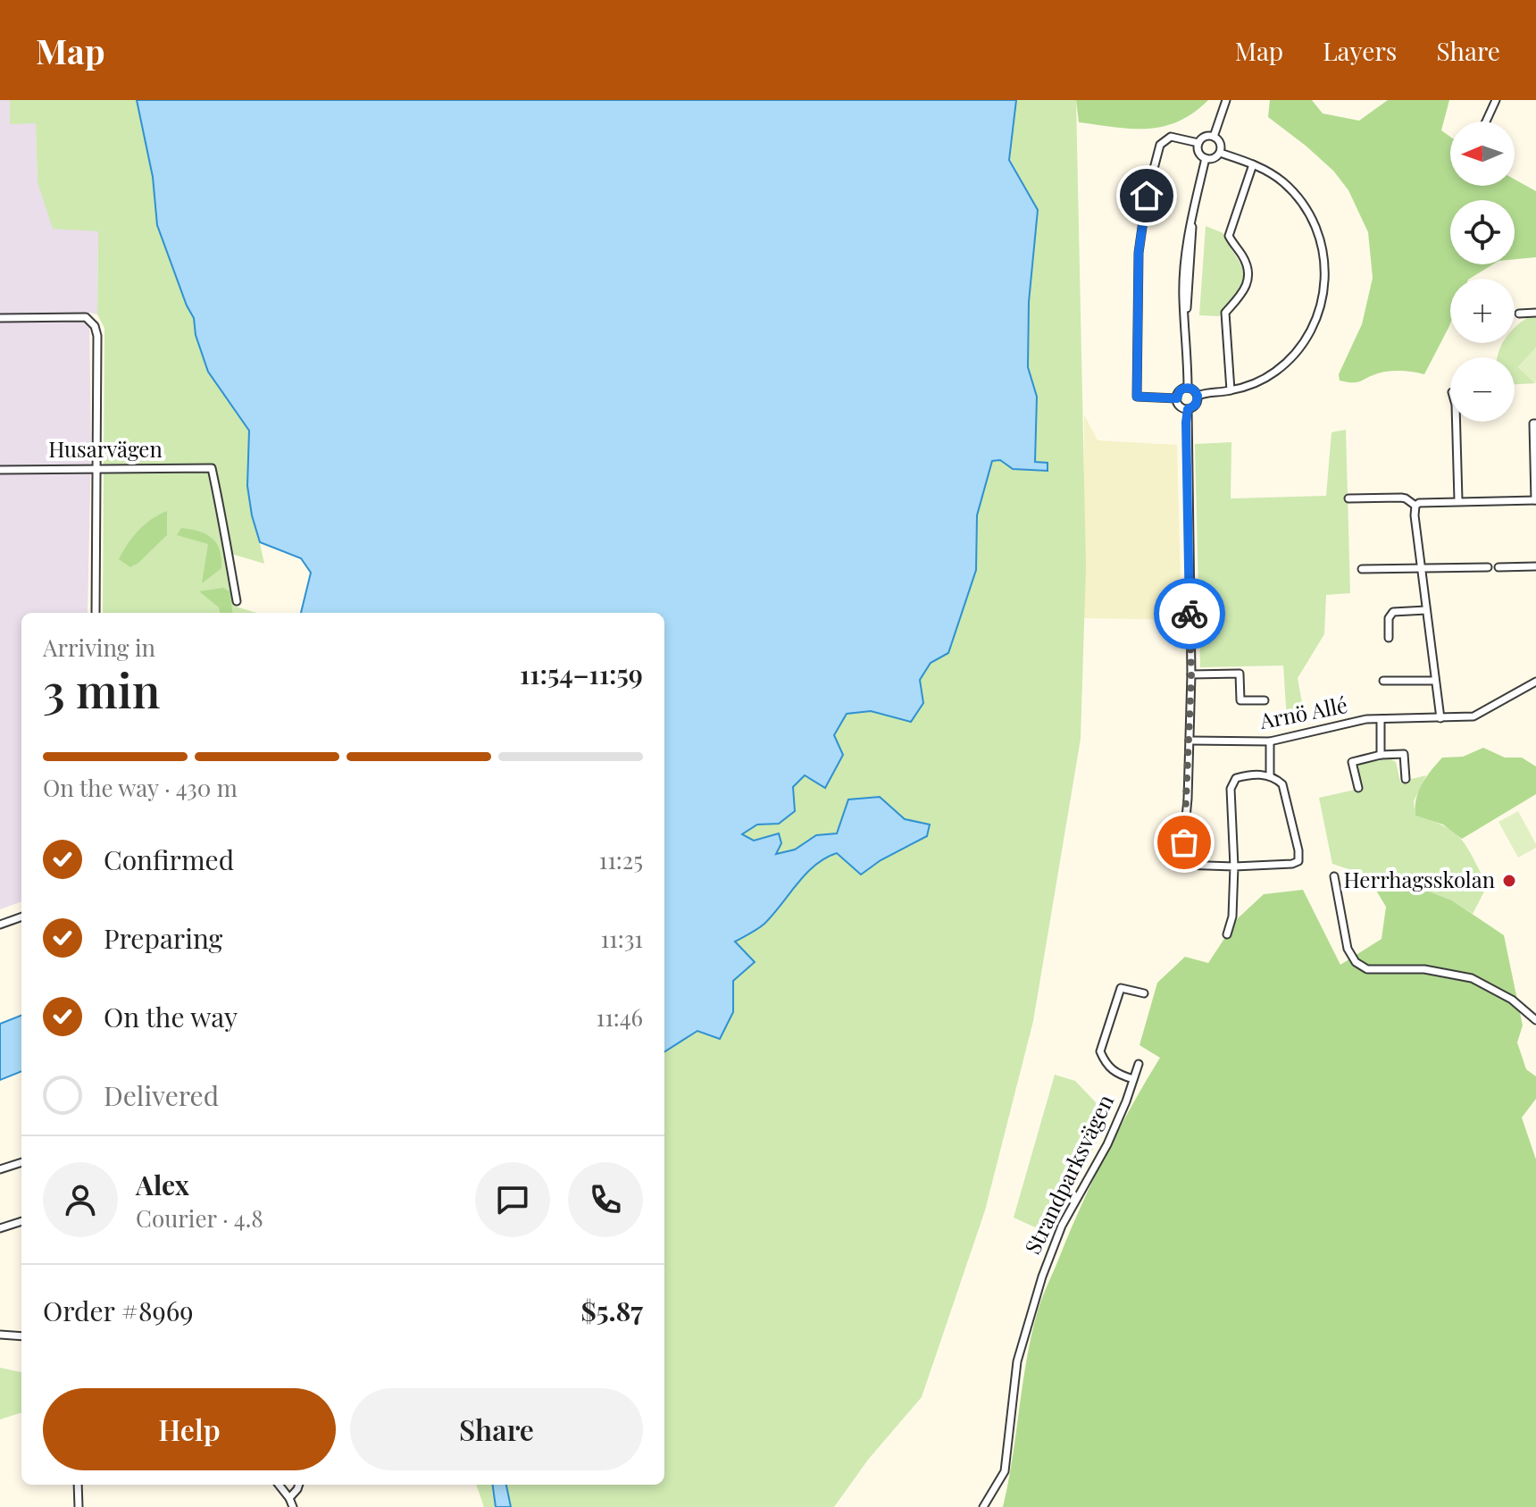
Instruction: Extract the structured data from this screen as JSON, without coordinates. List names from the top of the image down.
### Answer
{
  "streets": {
    "street": ["Husarvägen", "Arnö Allé", "Strandparksvägen"]
  },
  "places": ["Herrhagsskolan"],
  "north": "left",
  "page": {
    "header": "Map",
    "nav": ["Map", "Layers", "Share"],
    "map_buttons": ["+", "−"],
    "heading": ["3 min", "Arriving in", "11:54–11:59"],
    "panel": [
      "Alex",
      "Courier · 4.8",
      "Order #8969",
      "$5.87"
    ],
    "bar": "On the way · 430 m",
    "list": [
      ["Confirmed", "11:25"],
      ["Preparing", "11:31"],
      ["On the way", "11:46"],
      "Delivered"
    ],
    "buttons": ["Help", "Share"]
  }
}
